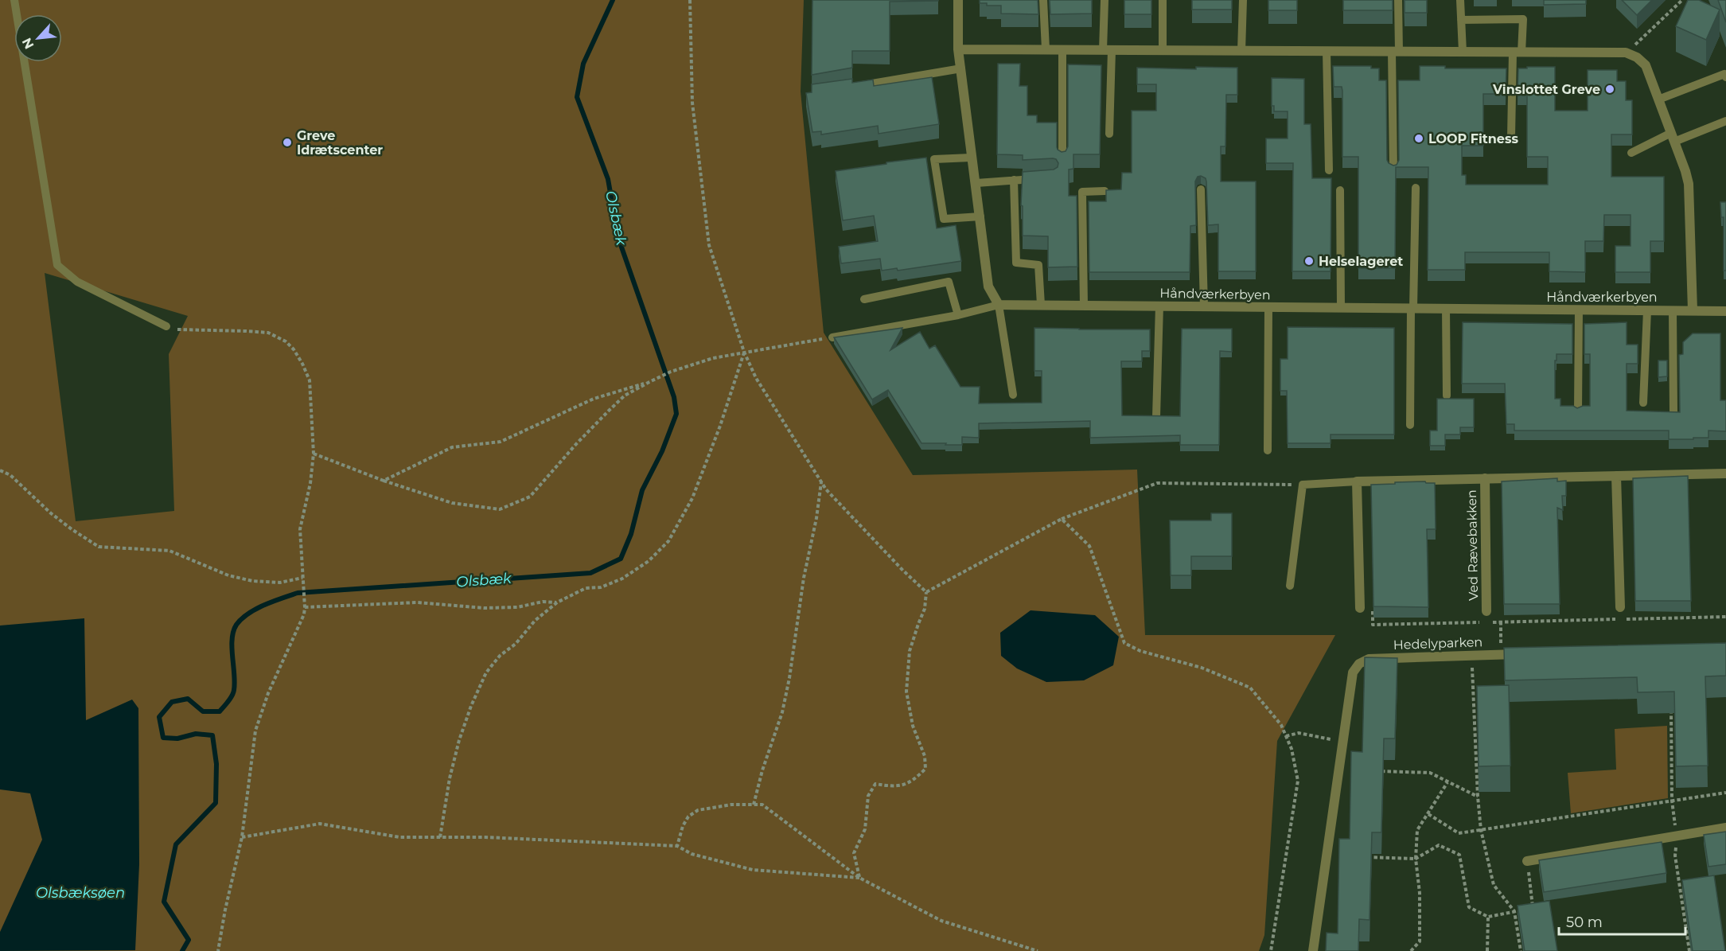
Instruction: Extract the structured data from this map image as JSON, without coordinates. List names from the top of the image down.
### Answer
{
  "streets": {
    "street": ["Håndværkerbyen", "Ved Rævebakken", "Hedelyparken"]
  },
  "water": ["Olsbæk", "Olsbæksøen"],
  "places": [
    "Vinslottet Greve",
    "LOOP Fitness",
    "Greve Idrætscenter",
    "Helselageret"
  ],
  "scale_bar": "50 m",
  "north": "bottom left"
}
